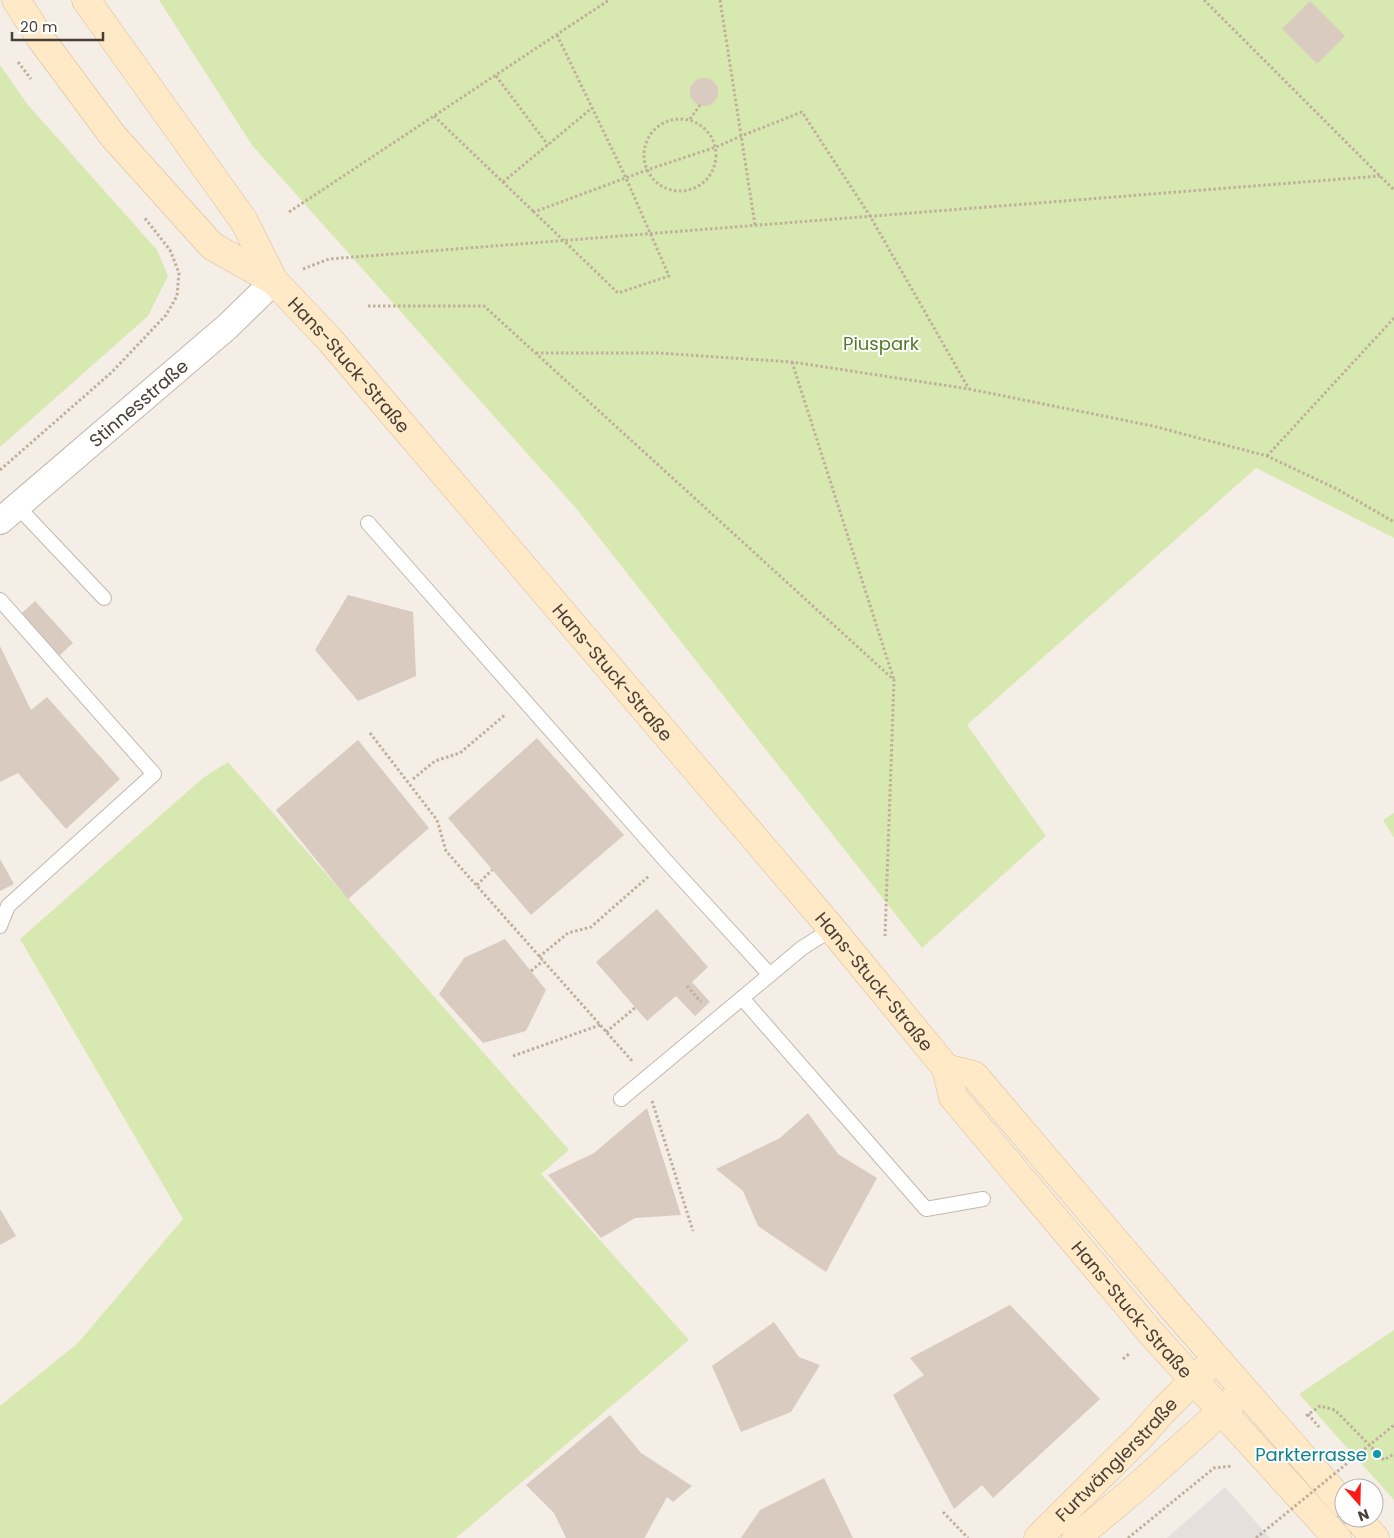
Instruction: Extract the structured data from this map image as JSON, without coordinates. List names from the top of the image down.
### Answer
{
  "streets": {
    "main road": ["Hans-Stuck-Straße", "Furtwänglerstraße"],
    "street": ["Stinnesstraße"]
  },
  "crossings": [
    ["Hans-Stuck-Straße", "Stinnesstraße"],
    ["Hans-Stuck-Straße", "Furtwänglerstraße"]
  ],
  "parks": ["Piuspark"],
  "places": ["Parkterrasse"],
  "scale_bar": "20 m",
  "north": "bottom"
}
